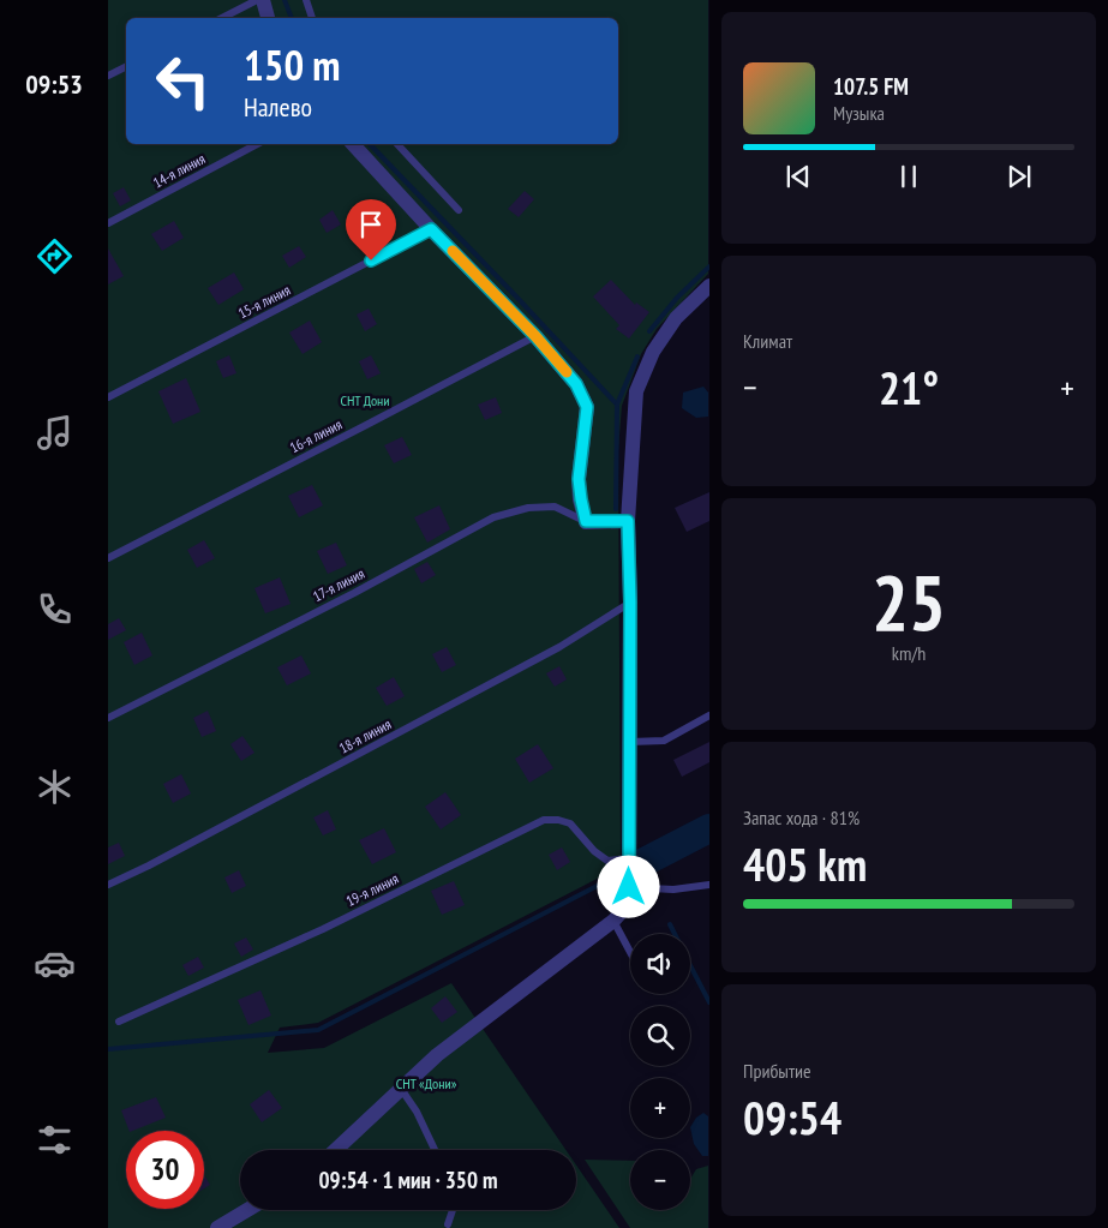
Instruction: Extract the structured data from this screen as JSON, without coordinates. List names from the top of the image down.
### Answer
{
  "streets": {
    "lane": [
      "14-я линия",
      "15-я линия",
      "16-я линия",
      "17-я линия",
      "18-я линия",
      "19-я линия"
    ]
  },
  "parks": ["СНТ Дони", "СНТ «Дони»"],
  "page": {
    "tabs": "09:53",
    "turn": ["150 m", "Налево"],
    "song": ["107.5 FM", "Музыка"],
    "tile": [
      "Климат",
      ["25", "km/h"],
      ["Запас хода · 81%", "405 km"],
      ["Прибытие", "09:54"]
    ],
    "heat": ["−", "21°", "+"],
    "map_buttons": ["+", "−"],
    "limit": "30",
    "trip": "09:54 · 1 мин · 350 m"
  }
}
